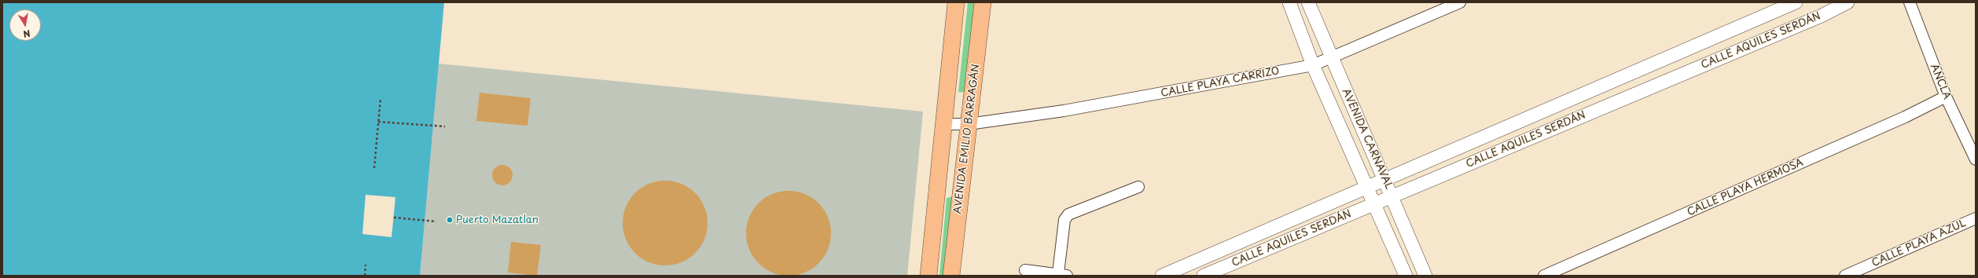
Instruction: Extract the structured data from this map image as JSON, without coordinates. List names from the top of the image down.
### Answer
{
  "streets": {
    "main road": ["AVENIDA EMILIO BARRAGÁN"],
    "street": [
      "CALLE AQUILES SERDÁN",
      "ANCLA",
      "CALLE PLAYA CARRIZO",
      "AVENIDA CARNAVAL",
      "CALLE PLAYA HERMOSA",
      "CALLE PLAYA AZUL"
    ]
  },
  "crossings": [
    ["CALLE AQUILES SERDÁN", "AVENIDA CARNAVAL"],
    ["ANCLA", "CALLE PLAYA HERMOSA"],
    ["CALLE PLAYA CARRIZO", "AVENIDA EMILIO BARRAGÁN"],
    ["CALLE PLAYA CARRIZO", "AVENIDA CARNAVAL"]
  ],
  "places": ["Puerto Mazatlan"],
  "north": "bottom"
}
